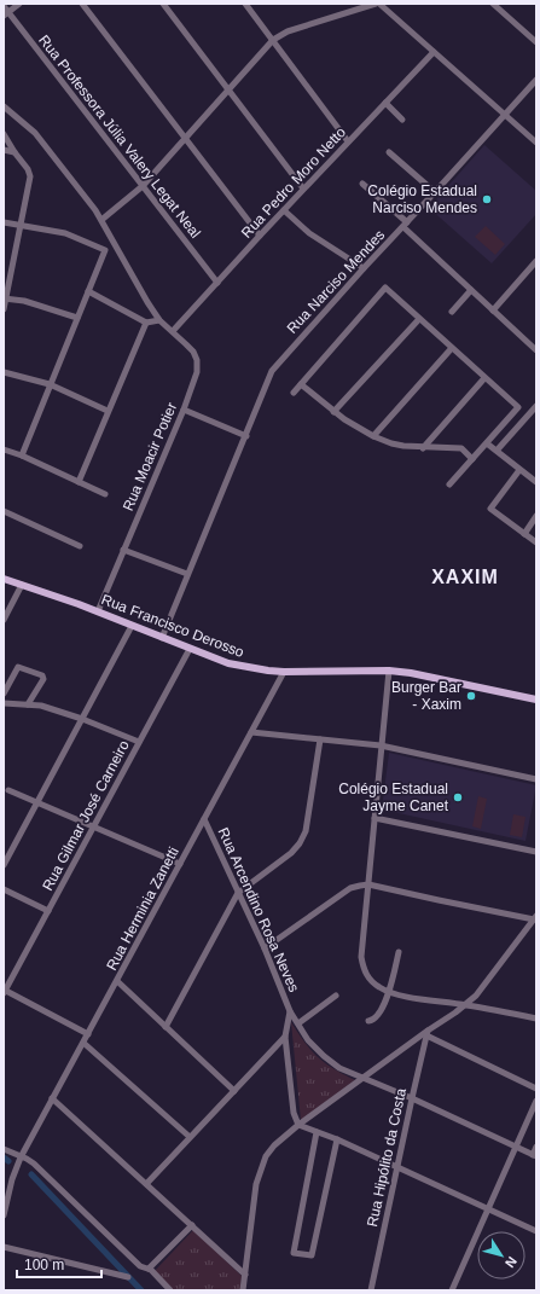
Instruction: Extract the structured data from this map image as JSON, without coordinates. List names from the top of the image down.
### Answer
{
  "streets": {
    "main road": ["Rua Francisco Derosso"],
    "street": [
      "Rua Professora Júlia Valery Legat Neal",
      "Rua Pedro Moro Netto",
      "Rua Narciso Mendes",
      "Rua Moacir Potier",
      "Rua Gilmar José Carneiro",
      "Rua Herminia Zanetti",
      "Rua Arcendino Rosa Neves",
      "Rua Hipólito da Costa"
    ]
  },
  "crossings": [
    ["Rua Professora Júlia Valery Legat Neal", "Rua Pedro Moro Netto"],
    ["Rua Pedro Moro Netto", "Rua Moacir Potier"],
    ["Rua Narciso Mendes", "Rua Francisco Derosso"],
    ["Rua Moacir Potier", "Rua Francisco Derosso"],
    ["Rua Francisco Derosso", "Rua Gilmar José Carneiro"],
    ["Rua Francisco Derosso", "Rua Herminia Zanetti"],
    ["Rua Herminia Zanetti", "Rua Arcendino Rosa Neves"]
  ],
  "districts": ["XAXIM"],
  "places": ["Colégio Estadual Narciso Mendes", "Burger Bar - Xaxim", "Colégio Estadual Jayme Canet"],
  "scale_bar": "100 m",
  "north": "bottom right"
}
